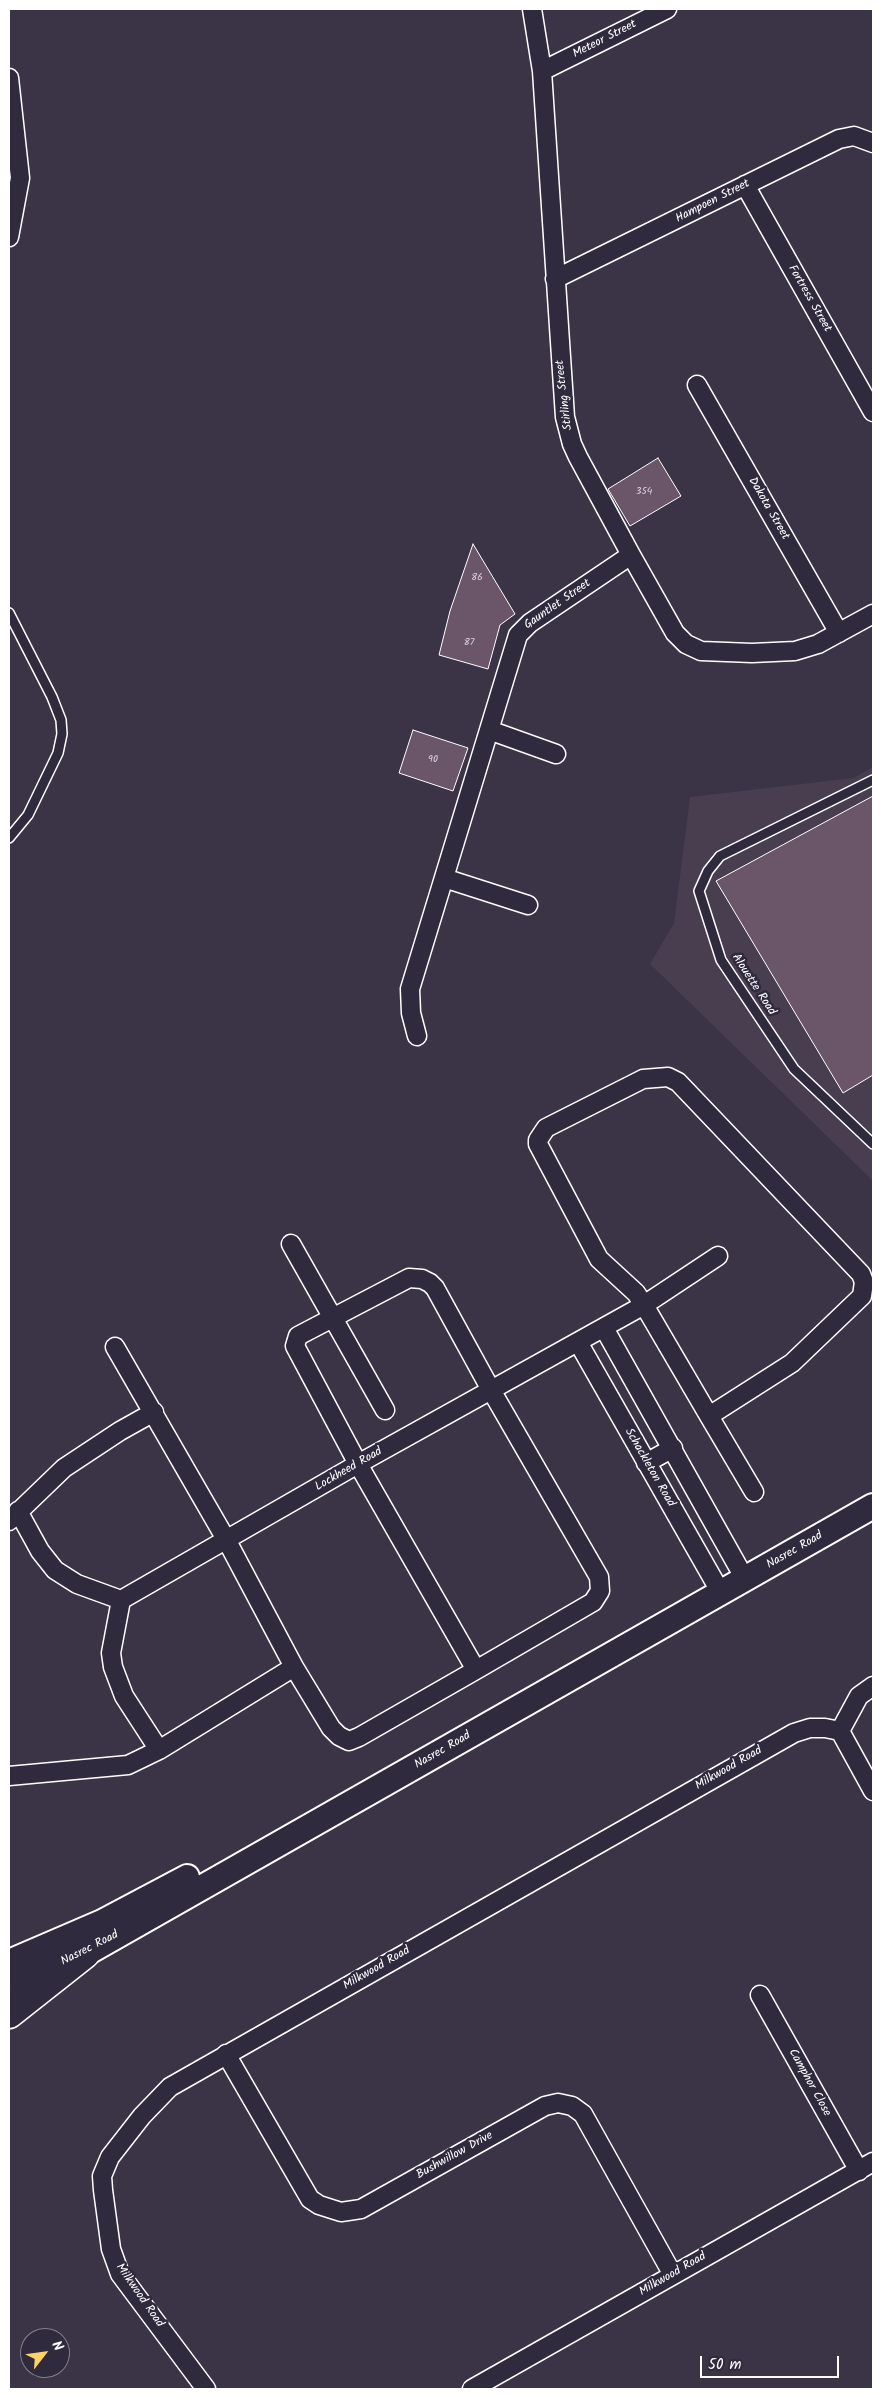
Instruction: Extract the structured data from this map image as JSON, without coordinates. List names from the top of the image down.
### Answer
{
  "streets": {
    "main road": ["Nasrec Road"],
    "street": [
      "Meteor Street",
      "Hampoen Street",
      "Fortress Street",
      "Stirling Street",
      "Dakota Street",
      "Gauntlet Street",
      "Schackleton Road",
      "Lockheed Road",
      "Milkwood Road",
      "Camphor Close",
      "Bushwillow Drive"
    ],
    "lane": ["Alouette Road"]
  },
  "crossings": [
    ["Meteor Street", "Stirling Street"],
    ["Hampoen Street", "Fortress Street"],
    ["Hampoen Street", "Stirling Street"],
    ["Stirling Street", "Dakota Street"],
    ["Stirling Street", "Gauntlet Street"],
    ["Schackleton Road", "Lockheed Road"],
    ["Schackleton Road", "Nasrec Road"],
    ["Milkwood Road", "Camphor Close"],
    ["Milkwood Road", "Bushwillow Drive"]
  ],
  "house_numbers": [
    "354",
    "86",
    "87",
    "90"
  ],
  "scale_bar": "50 m",
  "north": "top right"
}
